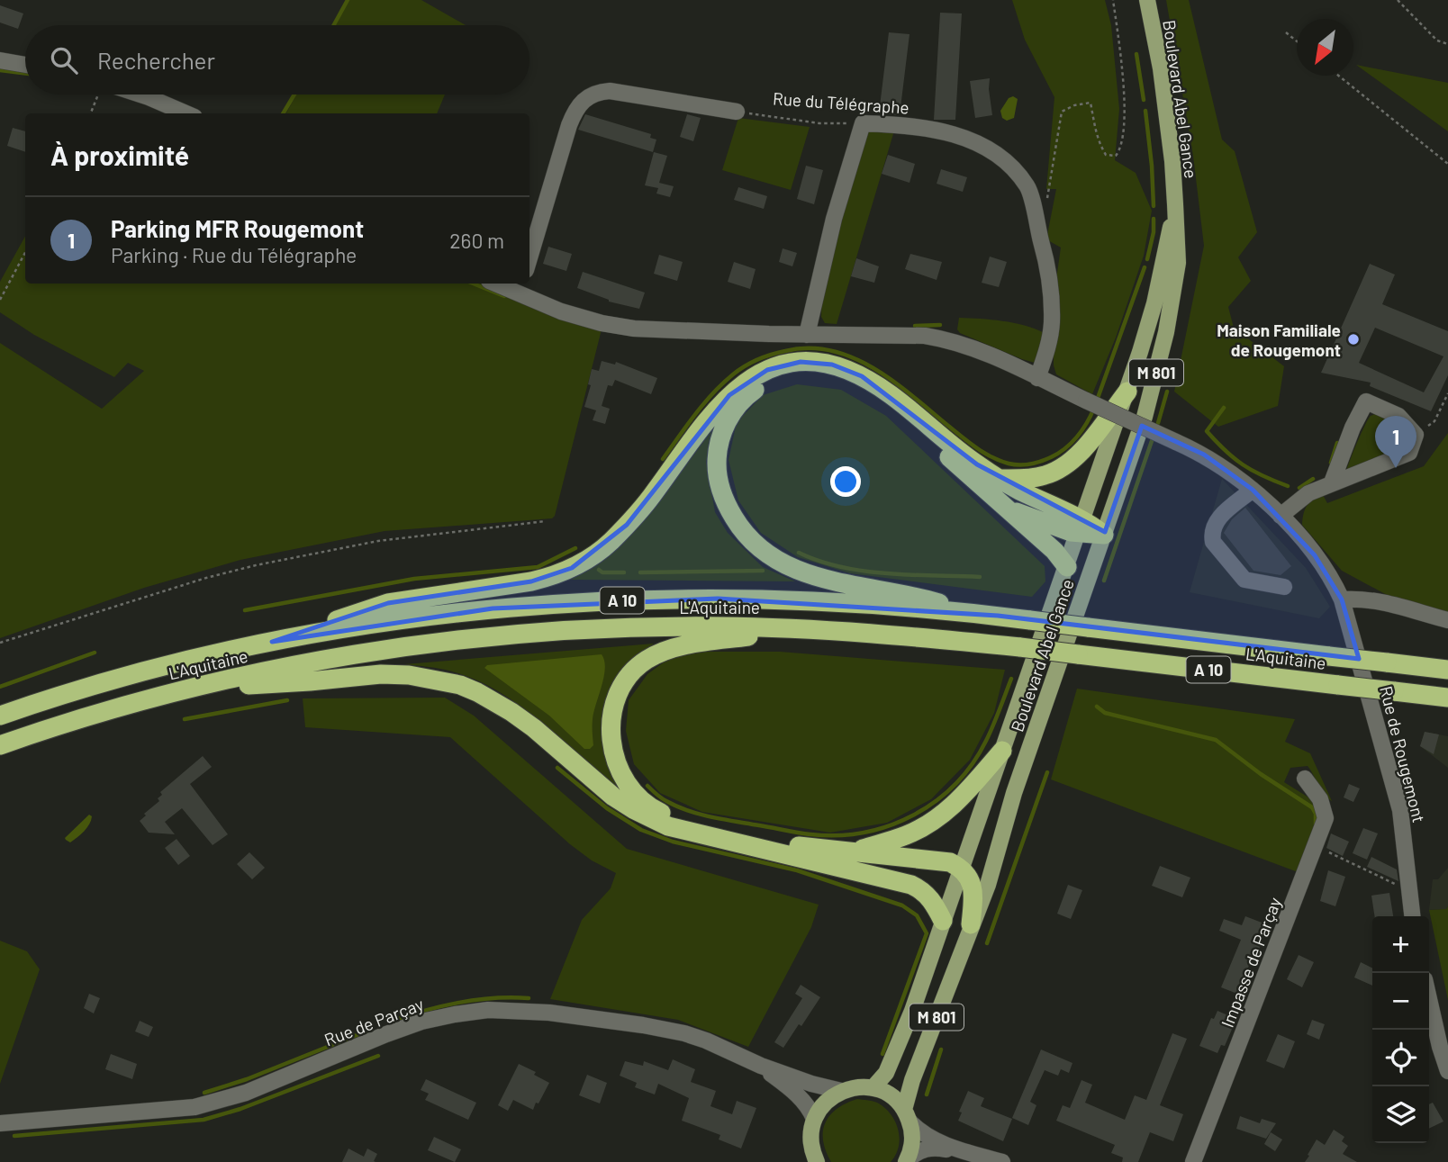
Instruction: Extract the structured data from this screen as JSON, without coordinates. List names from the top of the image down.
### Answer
{
  "streets": {
    "highway": ["A 10", "L'Aquitaine"],
    "main road": ["Boulevard Abel Gance", "M 801"],
    "street": [
      "Rue du Télégraphe",
      "Rue de Rougemont",
      "Impasse de Parçay",
      "Rue de Parçay"
    ]
  },
  "crossings": [
    ["Boulevard Abel Gance", "M 801"]
  ],
  "places": ["Maison Familiale de Rougemont"],
  "north": "bottom left",
  "page": {
    "search": "Rechercher",
    "heading": "À proximité",
    "list": [
      {
        "mark": "1",
        "name": "Parking MFR Rougemont",
        "note": "Parking · Rue du Télégraphe",
        "value": "260 m"
      }
    ],
    "pins": "1",
    "map_buttons": ["+", "−"]
  }
}
